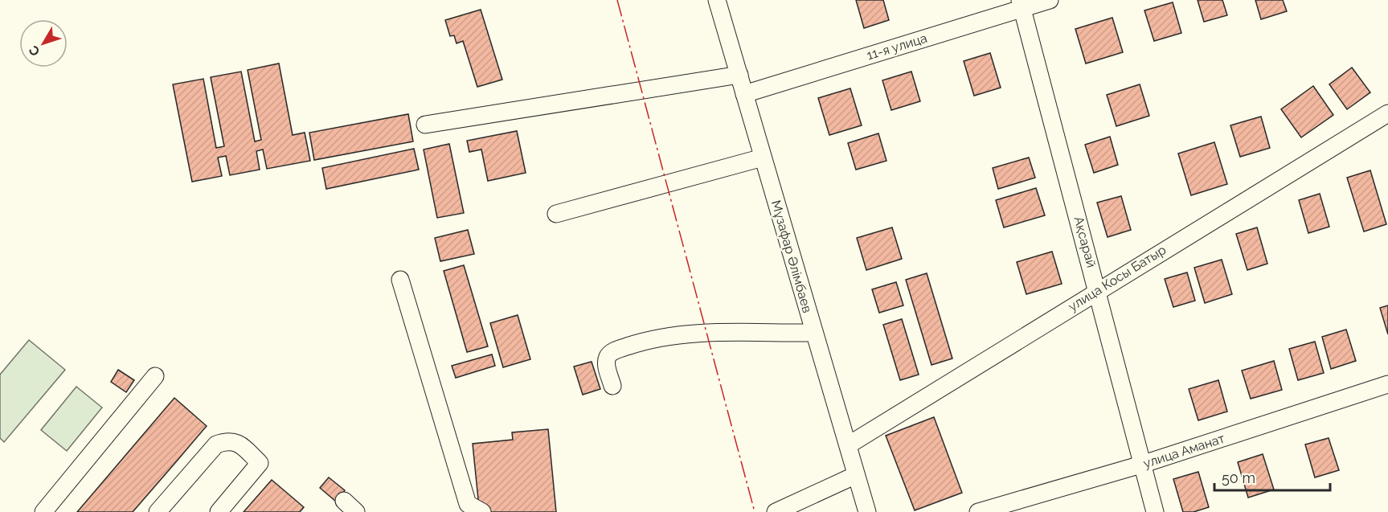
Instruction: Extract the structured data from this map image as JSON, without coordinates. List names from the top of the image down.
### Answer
{
  "streets": {
    "street": [
      "11-я улица",
      "Ақсарай",
      "Мұзафар Әлімбаев",
      "улица Косы Батыр",
      "улица Аманат"
    ]
  },
  "crossings": [
    ["11-я улица", "Ақсарай"],
    ["11-я улица", "Мұзафар Әлімбаев"],
    ["Ақсарай", "улица Косы Батыр"],
    ["Ақсарай", "улица Аманат"],
    ["Мұзафар Әлімбаев", "улица Косы Батыр"]
  ],
  "scale_bar": "50 m",
  "north": "bottom left"
}
